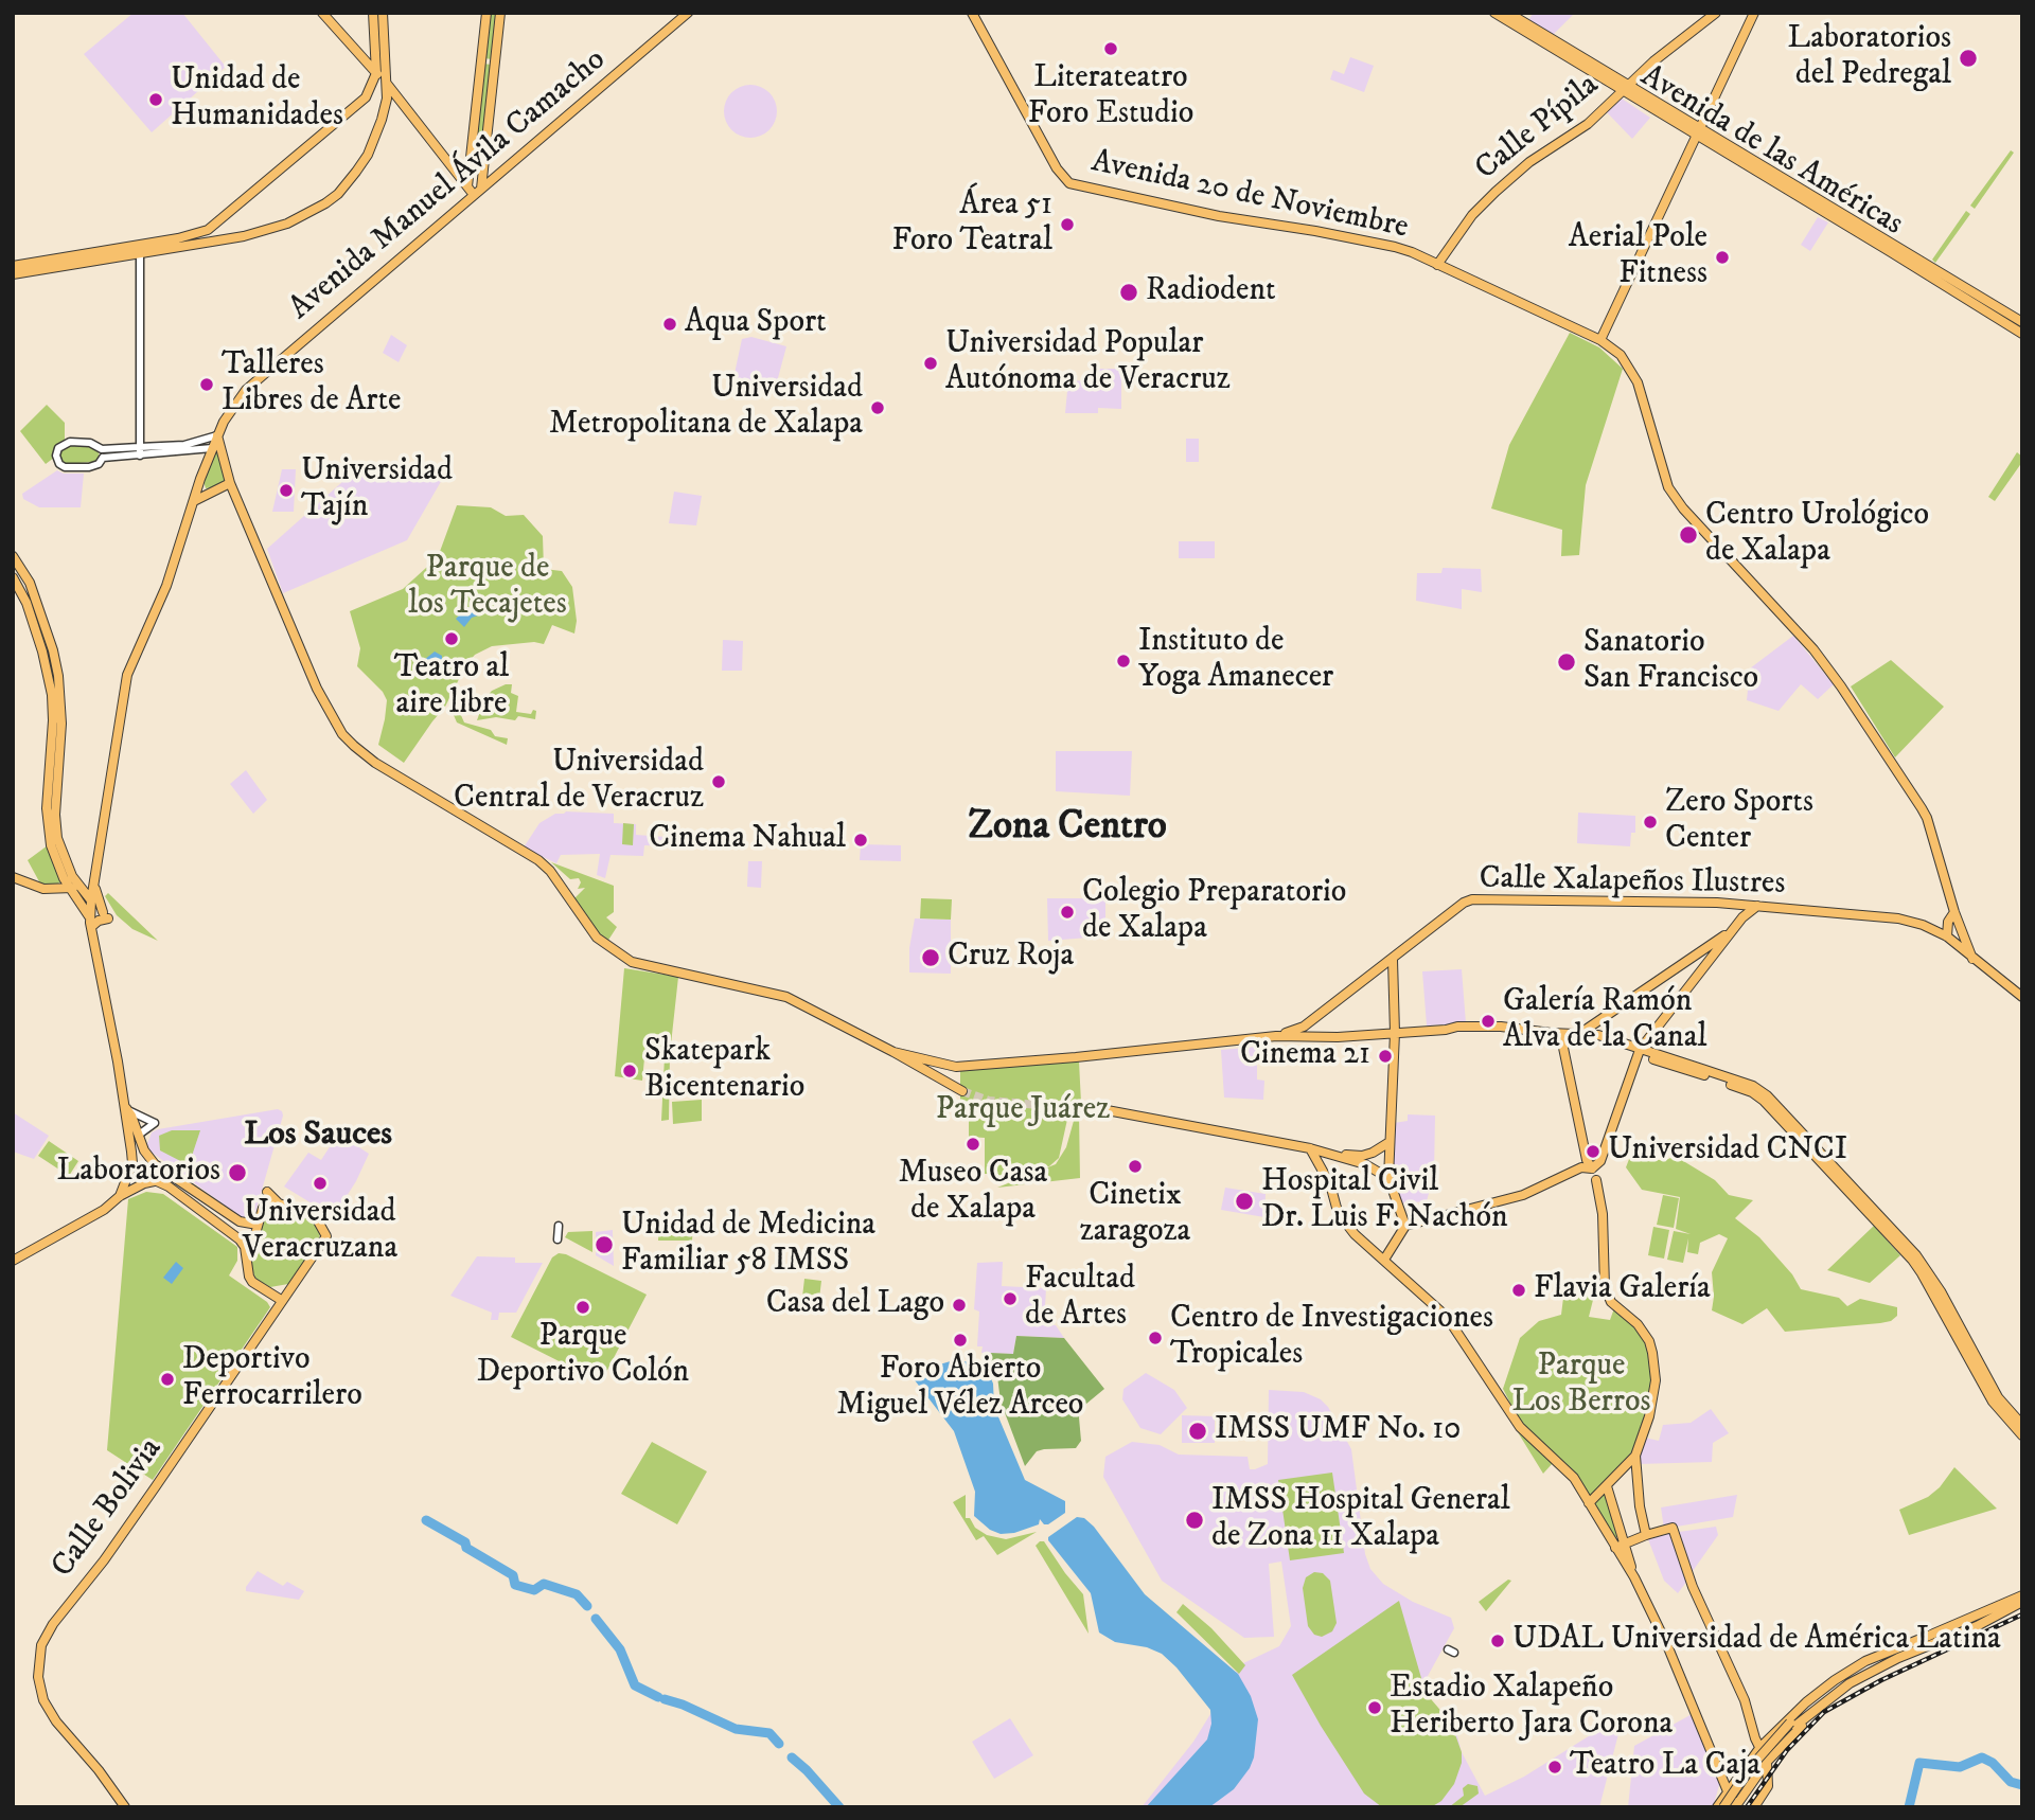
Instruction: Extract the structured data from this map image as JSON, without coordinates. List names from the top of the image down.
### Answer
{
  "streets": {
    "main road": [
      "Calle Pípila",
      "Avenida de las Américas",
      "Avenida Manuel Ávila Camacho",
      "Avenida 20 de Noviembre",
      "Calle Xalapeños Ilustres",
      "Calle Bolivia"
    ]
  },
  "crossings": [
    ["Calle Pípila", "Avenida de las Américas"],
    ["Calle Pípila", "Avenida 20 de Noviembre"],
    ["Avenida 20 de Noviembre", "Calle Xalapeños Ilustres"]
  ],
  "districts": ["Zona Centro", "Los Sauces"],
  "parks": ["Parque de los Tecajetes", "Parque Juárez", "Parque Los Berros"],
  "places": [
    "Literateatro Foro Estudio",
    "Laboratorios del Pedregal",
    "Unidad de Humanidades",
    "Área 51 Foro Teatral",
    "Aerial Pole Fitness",
    "Radiodent",
    "Aqua Sport",
    "Universidad Popular Autónoma de Veracruz",
    "Talleres Libres de Arte",
    "Universidad Metropolitana de Xalapa",
    "Universidad Tajín",
    "Centro Urológico de Xalapa",
    "Teatro al aire libre",
    "Instituto de Yoga Amanecer",
    "Sanatorio San Francisco",
    "Universidad Central de Veracruz",
    "Zero Sports Center",
    "Cinema Nahual",
    "Colegio Preparatorio de Xalapa",
    "Cruz Roja",
    "Galería Ramón Alva de la Canal",
    "Cinema 21",
    "Skatepark Bicentenario",
    "Museo Casa de Xalapa",
    "Universidad CNCI",
    "Cinetix zaragoza",
    "Laboratorios",
    "Universidad Veracruzana",
    "Hospital Civil Dr. Luis F. Nachón",
    "Unidad de Medicina Familiar 58 IMSS",
    "Flavia Galería",
    "Facultad de Artes",
    "Casa del Lago",
    "Parque Deportivo Colón",
    "Centro de Investigaciones Tropicales",
    "Foro Abierto Miguel Vélez Arceo",
    "Deportivo Ferrocarrilero",
    "IMSS UMF No. 10",
    "IMSS Hospital General de Zona 11 Xalapa",
    "UDAL Universidad de América Latina",
    "Estadio Xalapeño Heriberto Jara Corona",
    "Teatro La Caja"
  ]
}
